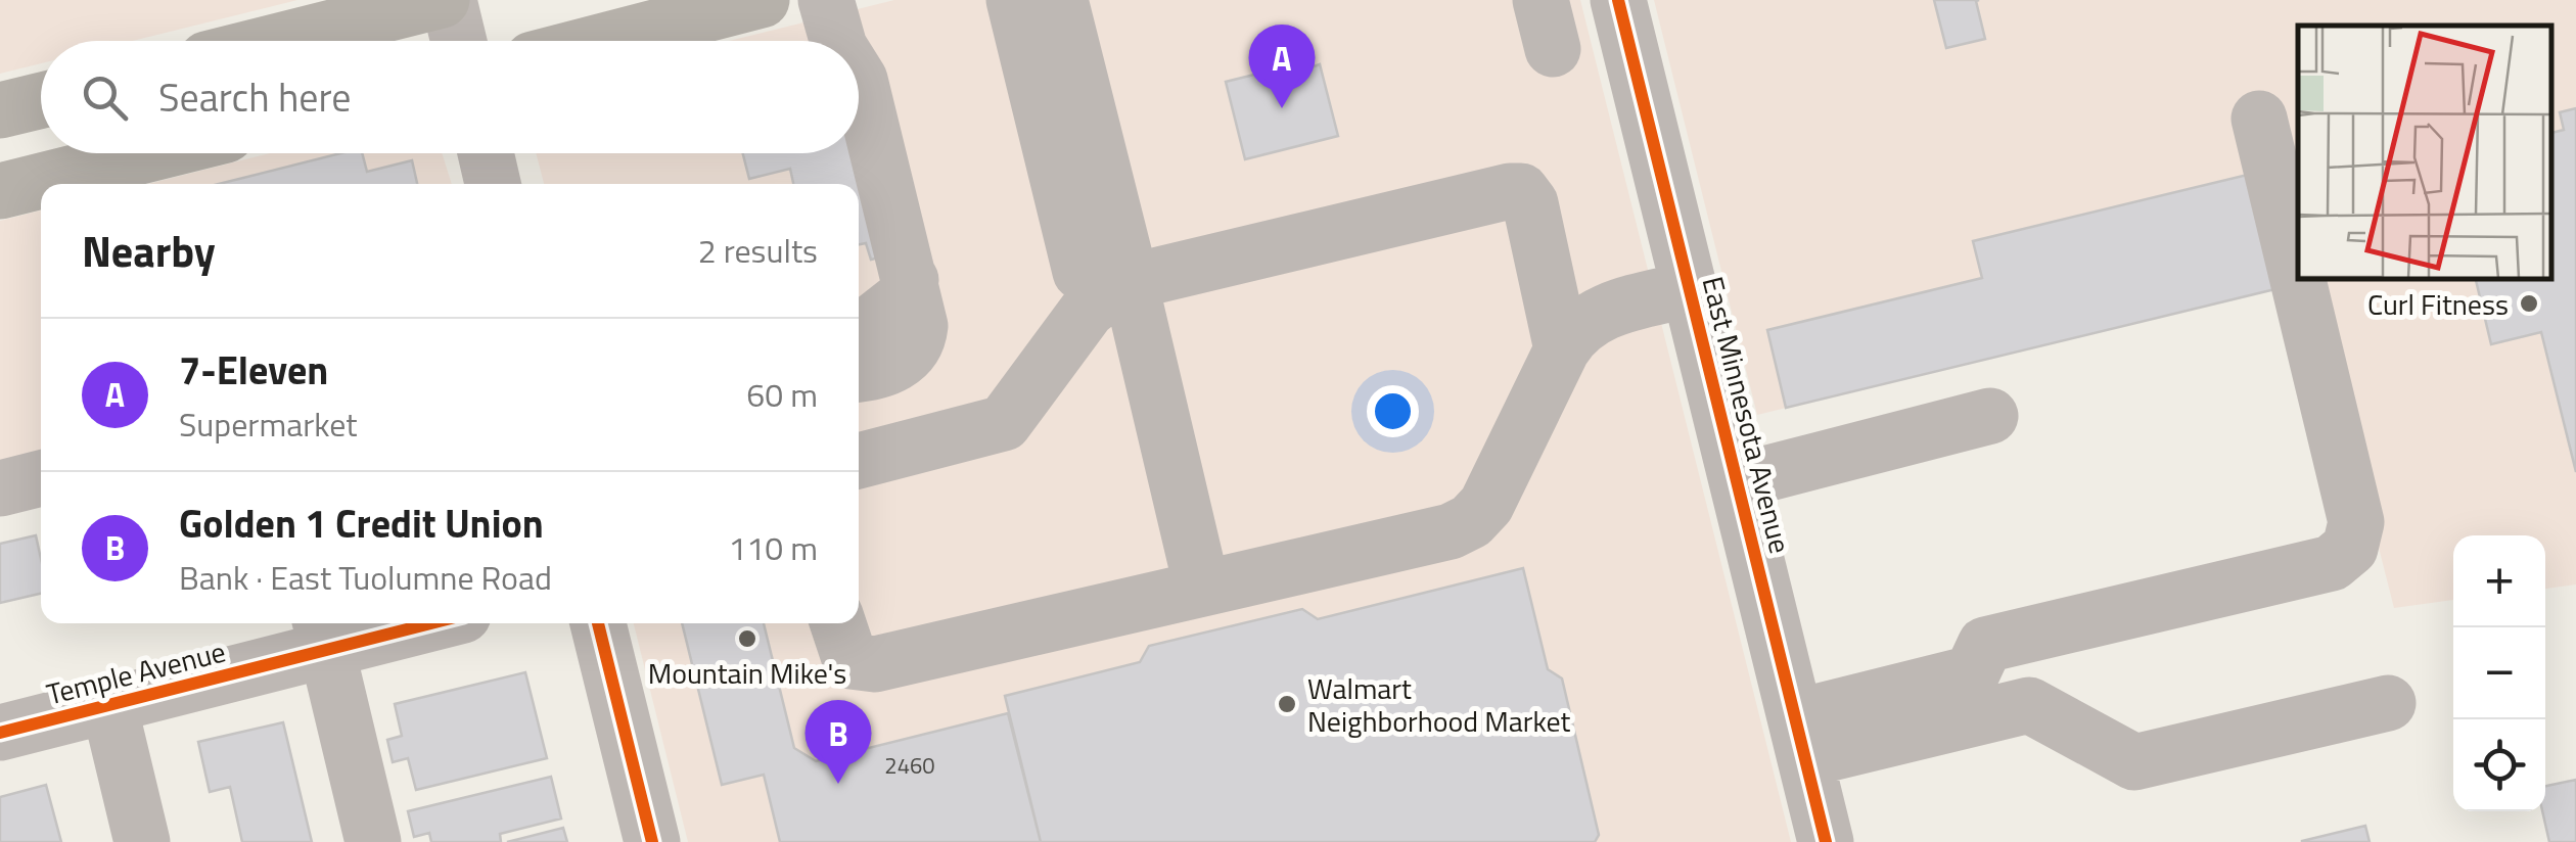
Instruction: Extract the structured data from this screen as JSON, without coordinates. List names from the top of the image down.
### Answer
{
  "streets": {
    "street": ["East Minnesota Avenue", "Temple Avenue"]
  },
  "places": ["Curl Fitness", "Mountain Mike's", "Walmart Neighborhood Market"],
  "house_numbers": ["2460"],
  "page": {
    "pins": ["A", "B"],
    "search": "Search here",
    "heading": ["Nearby", "2 results"],
    "list": [
      {
        "mark": "A",
        "name": "7-Eleven",
        "note": "Supermarket",
        "value": "60 m"
      },
      {
        "mark": "B",
        "name": "Golden 1 Credit Union",
        "note": "Bank · East Tuolumne Road",
        "value": "110 m"
      }
    ],
    "map_buttons": ["+", "−"]
  }
}
